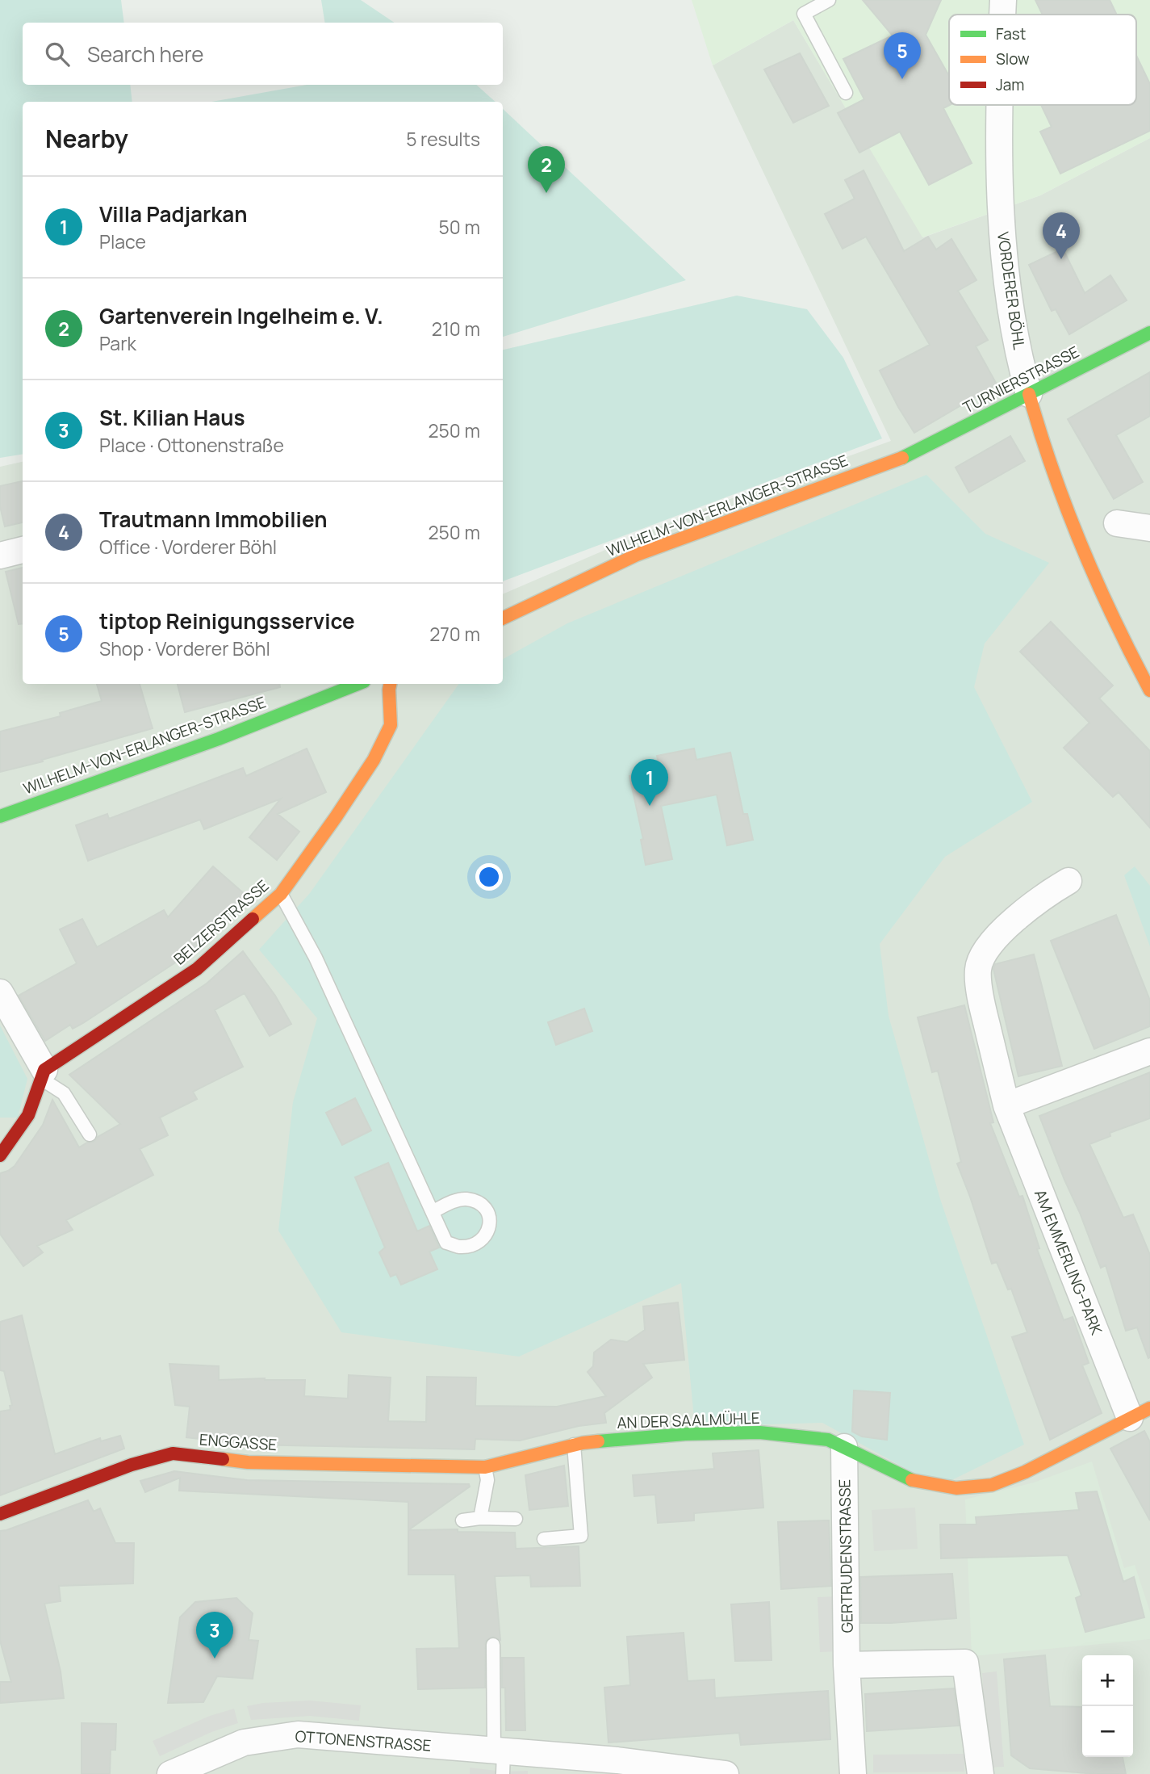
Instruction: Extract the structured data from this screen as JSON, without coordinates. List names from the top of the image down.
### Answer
{
  "streets": {
    "street": [
      "VORDERER BÖHL",
      "TURNIERSTRASSE",
      "WILHELM-VON-ERLANGER-STRASSE",
      "BELZERSTRASSE",
      "AM EMMERLING-PARK",
      "AN DER SAALMÜHLE",
      "ENGGASSE",
      "GERTRUDENSTRASSE",
      "OTTONENSTRASSE"
    ]
  },
  "crossings": [
    ["VORDERER BÖHL", "TURNIERSTRASSE"],
    ["TURNIERSTRASSE", "WILHELM-VON-ERLANGER-STRASSE"],
    ["AM EMMERLING-PARK", "AN DER SAALMÜHLE"],
    ["AN DER SAALMÜHLE", "ENGGASSE"],
    ["AN DER SAALMÜHLE", "GERTRUDENSTRASSE"]
  ],
  "legend": ["Fast", "Slow", "Jam"],
  "page": {
    "search": "Search here",
    "pins": [
      "5",
      "2",
      "4",
      "1",
      "3"
    ],
    "heading": ["Nearby", "5 results"],
    "list": [
      {
        "mark": "1",
        "name": "Villa Padjarkan",
        "note": "Place",
        "value": "50 m"
      },
      {
        "mark": "2",
        "name": "Gartenverein Ingelheim e. V.",
        "note": "Park",
        "value": "210 m"
      },
      {
        "mark": "3",
        "name": "St. Kilian Haus",
        "note": "Place · Ottonenstraße",
        "value": "250 m"
      },
      {
        "mark": "4",
        "name": "Trautmann Immobilien",
        "note": "Office · Vorderer Böhl",
        "value": "250 m"
      },
      {
        "mark": "5",
        "name": "tiptop Reinigungsservice",
        "note": "Shop · Vorderer Böhl",
        "value": "270 m"
      }
    ],
    "map_buttons": ["+", "−"]
  }
}
